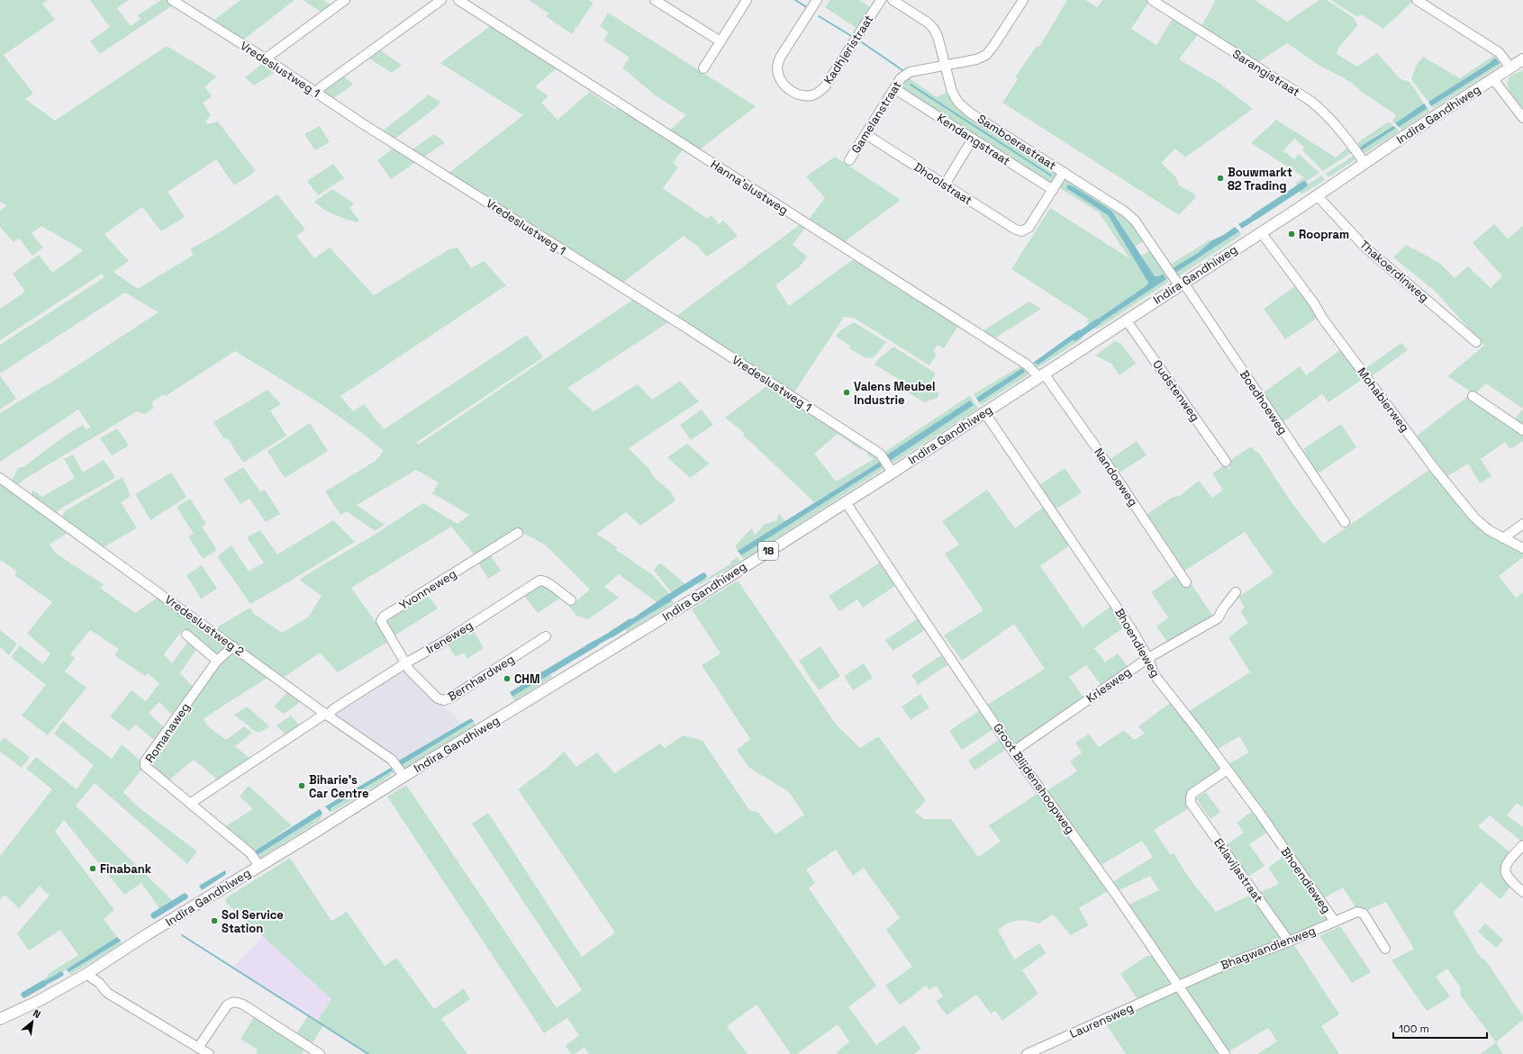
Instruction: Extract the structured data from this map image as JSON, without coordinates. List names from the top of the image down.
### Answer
{
  "streets": {
    "main road": ["Indira Gandhiweg", "18"],
    "street": [
      "Kadhjeristraat",
      "Vredeslustweg 1",
      "Sarangistraat",
      "Gamelanstraat",
      "Kendangstraat",
      "Samboerastraat",
      "Dhoolstraat",
      "Hanna'slustweg",
      "Thakoerdinweg",
      "Oudstenweg",
      "Mohabierweg",
      "Boedhoeweg",
      "Nandoeweg",
      "Yvonneweg",
      "Vredeslustweg 2",
      "Ireneweg",
      "Bhoendieweg",
      "Bernhardweg",
      "Kriesweg",
      "Romanaweg",
      "Groot Blijdenshoopweg",
      "Eklavijastraat",
      "Bhagwandienweg",
      "Laurensweg"
    ]
  },
  "crossings": [
    ["Vredeslustweg 1", "Indira Gandhiweg"],
    ["Sarangistraat", "Indira Gandhiweg"],
    ["Indira Gandhiweg", "Samboerastraat"],
    ["Indira Gandhiweg", "Hanna'slustweg"],
    ["Indira Gandhiweg", "Thakoerdinweg"],
    ["Indira Gandhiweg", "Oudstenweg"],
    ["Indira Gandhiweg", "Mohabierweg"],
    ["Indira Gandhiweg", "Boedhoeweg"],
    ["Indira Gandhiweg", "Nandoeweg"],
    ["Indira Gandhiweg", "Vredeslustweg 2"],
    ["Indira Gandhiweg", "Bhoendieweg"],
    ["Indira Gandhiweg", "Romanaweg"],
    ["Indira Gandhiweg", "Groot Blijdenshoopweg"],
    ["Gamelanstraat", "Kendangstraat"],
    ["Gamelanstraat", "Samboerastraat"],
    ["Gamelanstraat", "Dhoolstraat"],
    ["Kendangstraat", "Dhoolstraat"],
    ["Samboerastraat", "Boedhoeweg"],
    ["Hanna'slustweg", "Nandoeweg"],
    ["Yvonneweg", "Ireneweg"],
    ["Yvonneweg", "Bernhardweg"],
    ["Vredeslustweg 2", "Ireneweg"],
    ["Ireneweg", "Bernhardweg"],
    ["Ireneweg", "Romanaweg"],
    ["Bhoendieweg", "Kriesweg"],
    ["Bhoendieweg", "Eklavijastraat"],
    ["Bhoendieweg", "Bhagwandienweg"],
    ["Kriesweg", "Groot Blijdenshoopweg"],
    ["Groot Blijdenshoopweg", "Bhagwandienweg"],
    ["Groot Blijdenshoopweg", "Laurensweg"],
    ["Eklavijastraat", "Bhagwandienweg"],
    ["Bhagwandienweg", "Laurensweg"]
  ],
  "places": [
    "Bouwmarkt 82 Trading",
    "Roopram",
    "Valens Meubel Industrie",
    "CHM",
    "Biharie's Car Centre",
    "Finabank",
    "Sol Service Station"
  ],
  "scale_bar": "100 m",
  "north": "top right"
}
